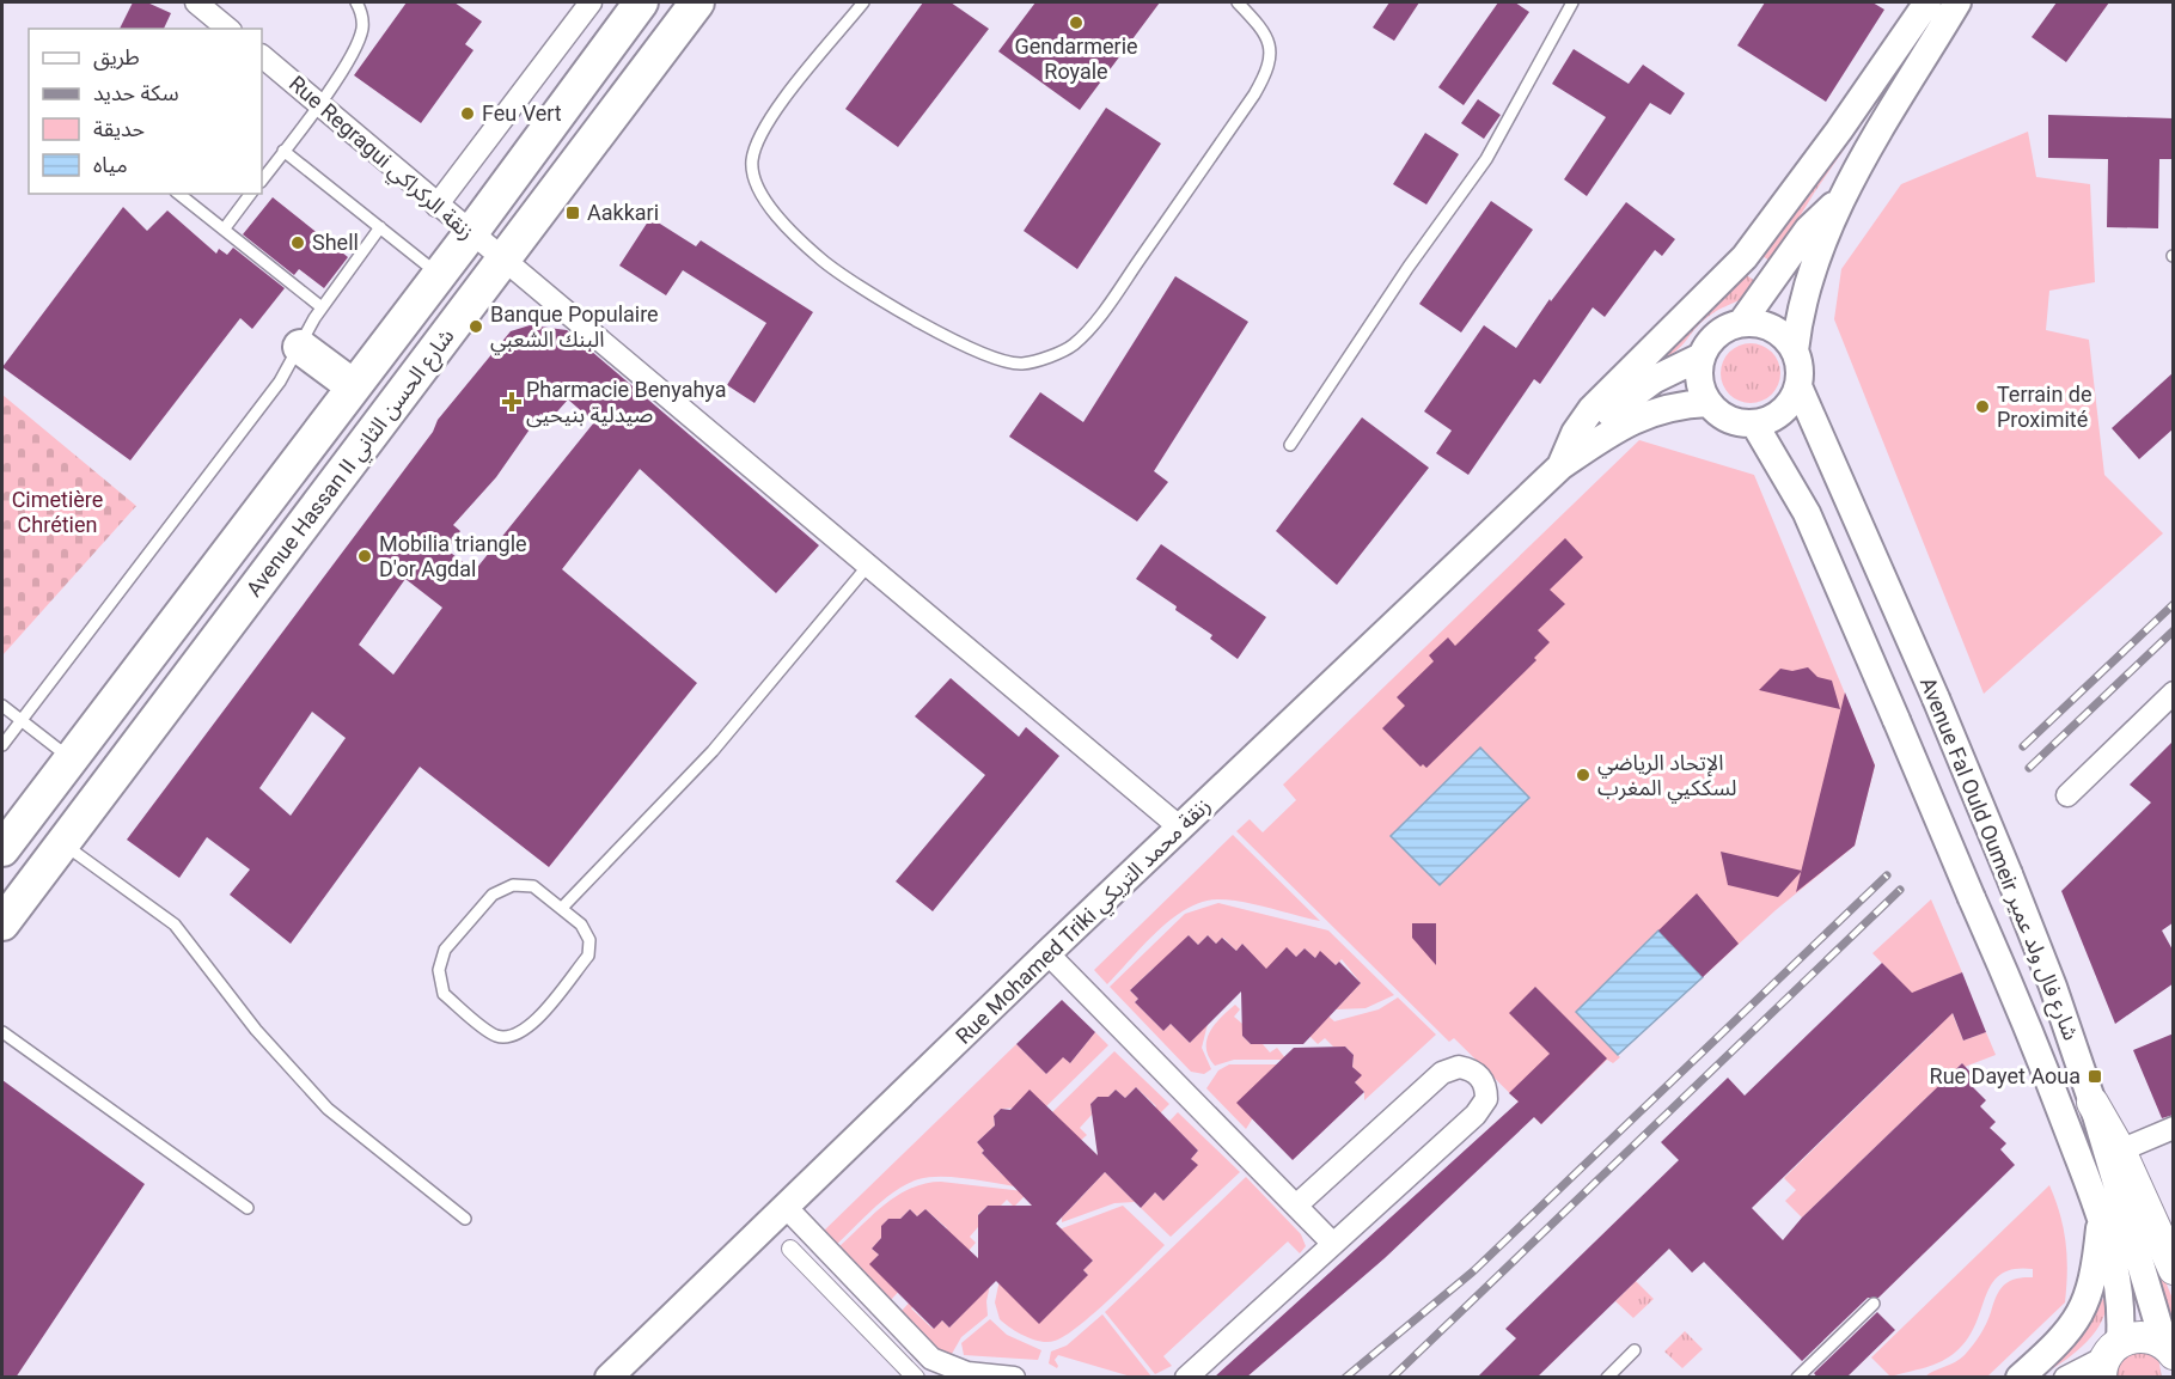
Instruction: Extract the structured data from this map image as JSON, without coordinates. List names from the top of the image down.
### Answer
{
  "streets": {
    "main road": ["Avenue Hassan II شارع الحسن الثاني"],
    "street": ["Rue Regragui زنقة الركراكي", "Avenue Fal Ould Oumeir شارع فال ولد عمير", "Rue Mohamed Triki زنقة محمد التريكي"]
  },
  "crossings": [
    ["Rue Regragui زنقة الركراكي", "Avenue Hassan II شارع الحسن الثاني"],
    ["Rue Regragui زنقة الركراكي", "Rue Mohamed Triki زنقة محمد التريكي"],
    ["Avenue Fal Ould Oumeir شارع فال ولد عمير", "Rue Mohamed Triki زنقة محمد التريكي"]
  ],
  "parks": ["Cimetière Chrétien"],
  "places": {
    "other": [
      "Gendarmerie Royale",
      "Feu Vert",
      "Shell",
      "Banque Populaire البنك الشعبي",
      "Terrain de Proximité",
      "Mobilia triangle D'or Agdal",
      "الإتحاد الرياضي لسككيي المغرب"
    ],
    "transit": ["Aakkari", "Rue Dayet Aoua"],
    "health": ["Pharmacie Benyahya صيدلية بنيحيى"]
  },
  "legend": [
    "طريق",
    "سكة حديد",
    "حديقة",
    "مياه"
  ]
}
